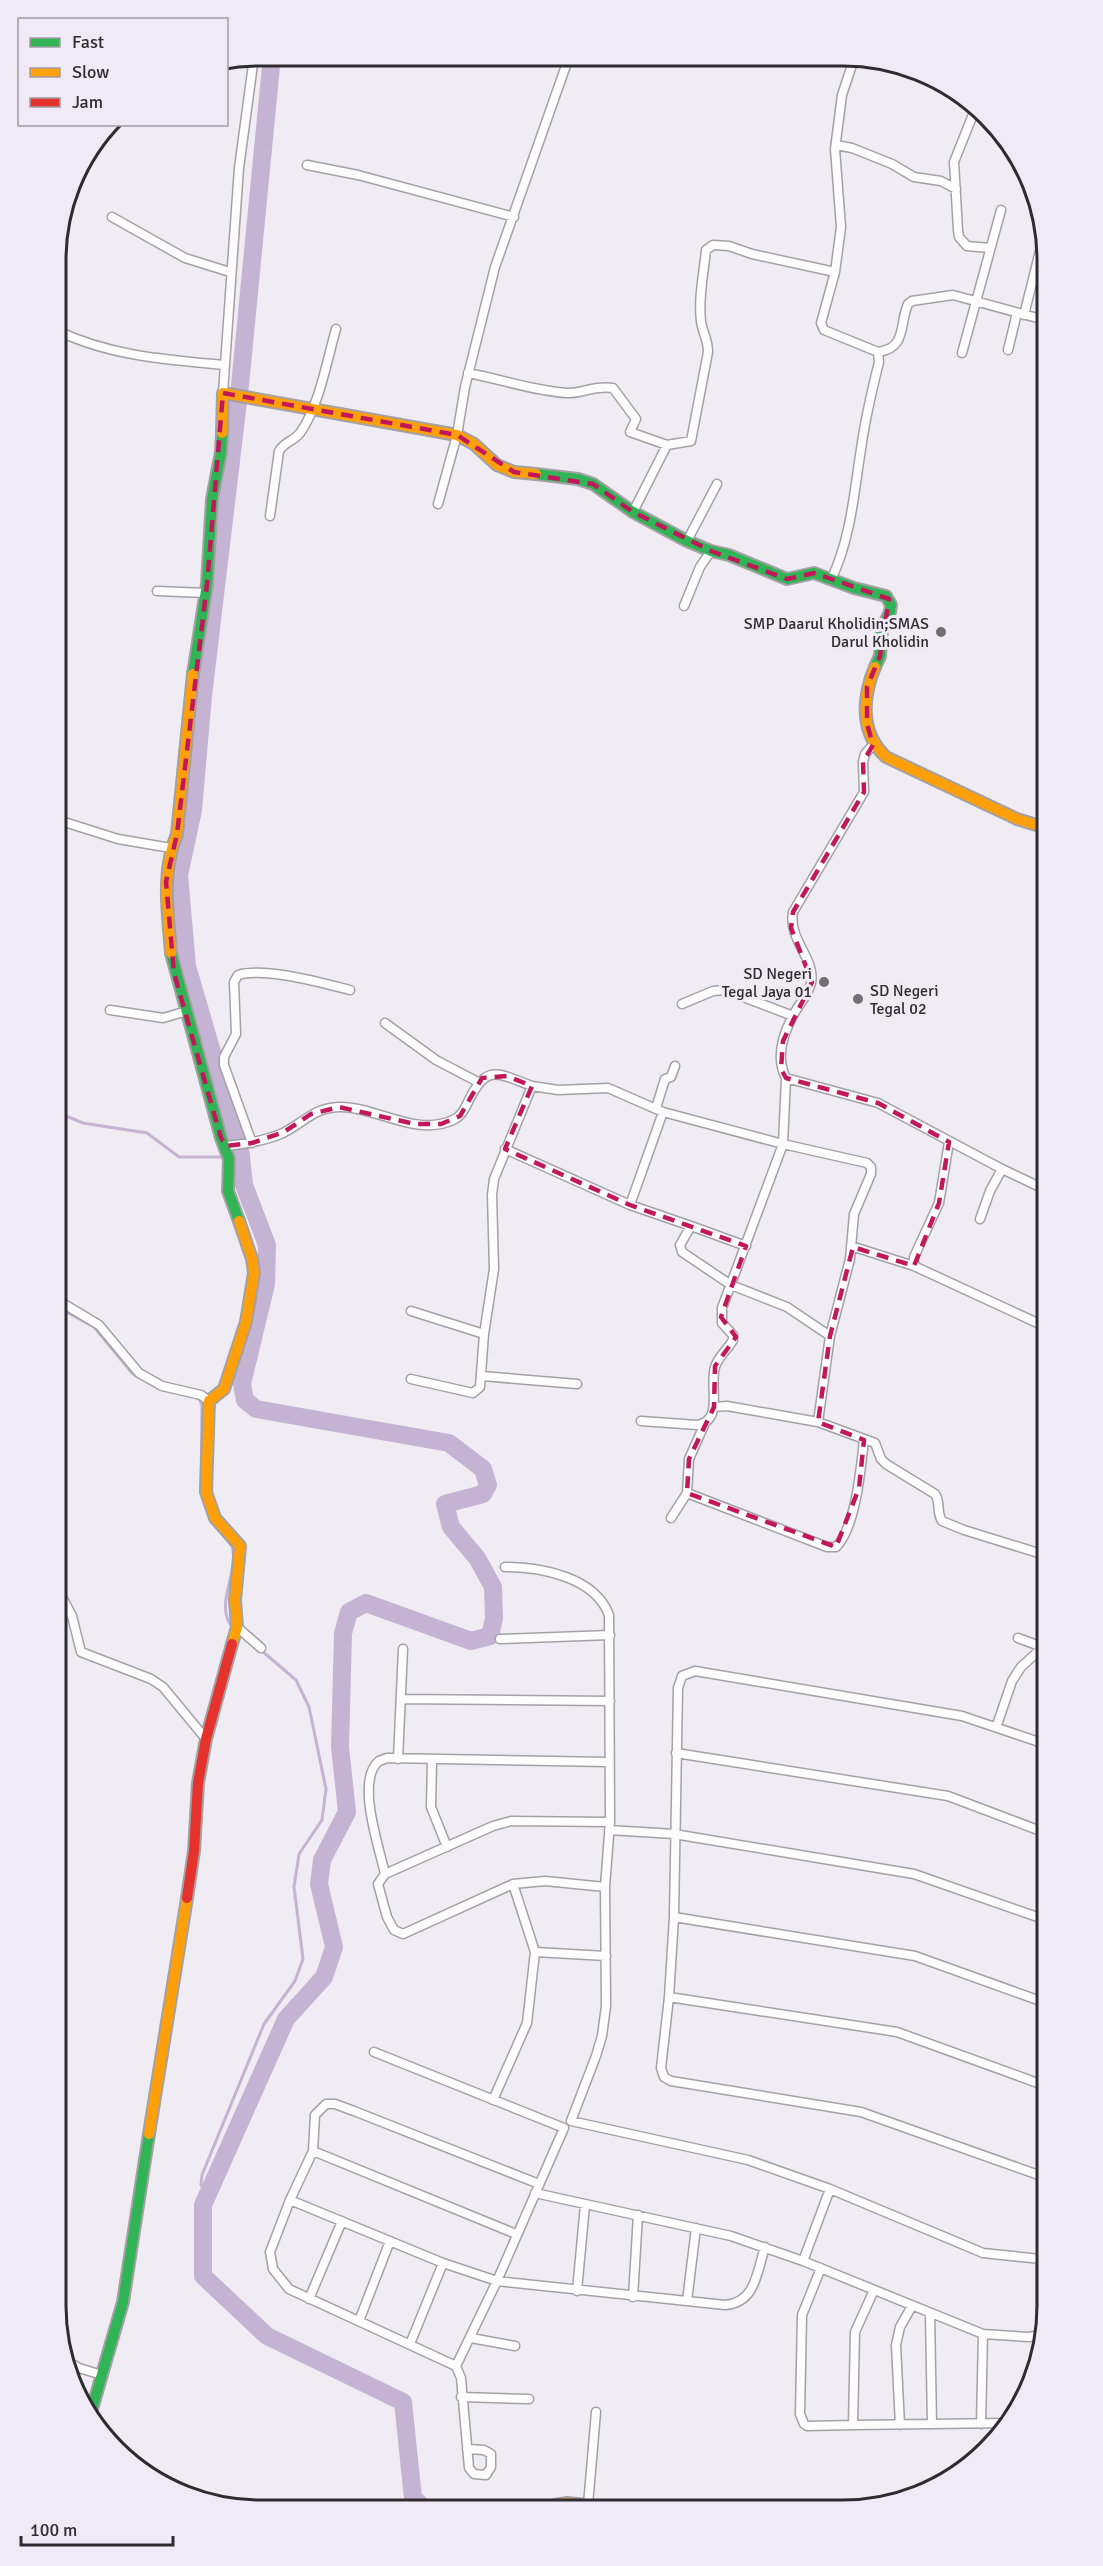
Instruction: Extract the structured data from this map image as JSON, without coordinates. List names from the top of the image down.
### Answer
{
  "places": ["SMP Daarul Kholidin;SMAS Darul Kholidin", "SD Negeri Tegal Jaya 01", "SD Negeri Tegal 02"],
  "legend": ["Fast", "Slow", "Jam"],
  "scale_bar": "100 m"
}
